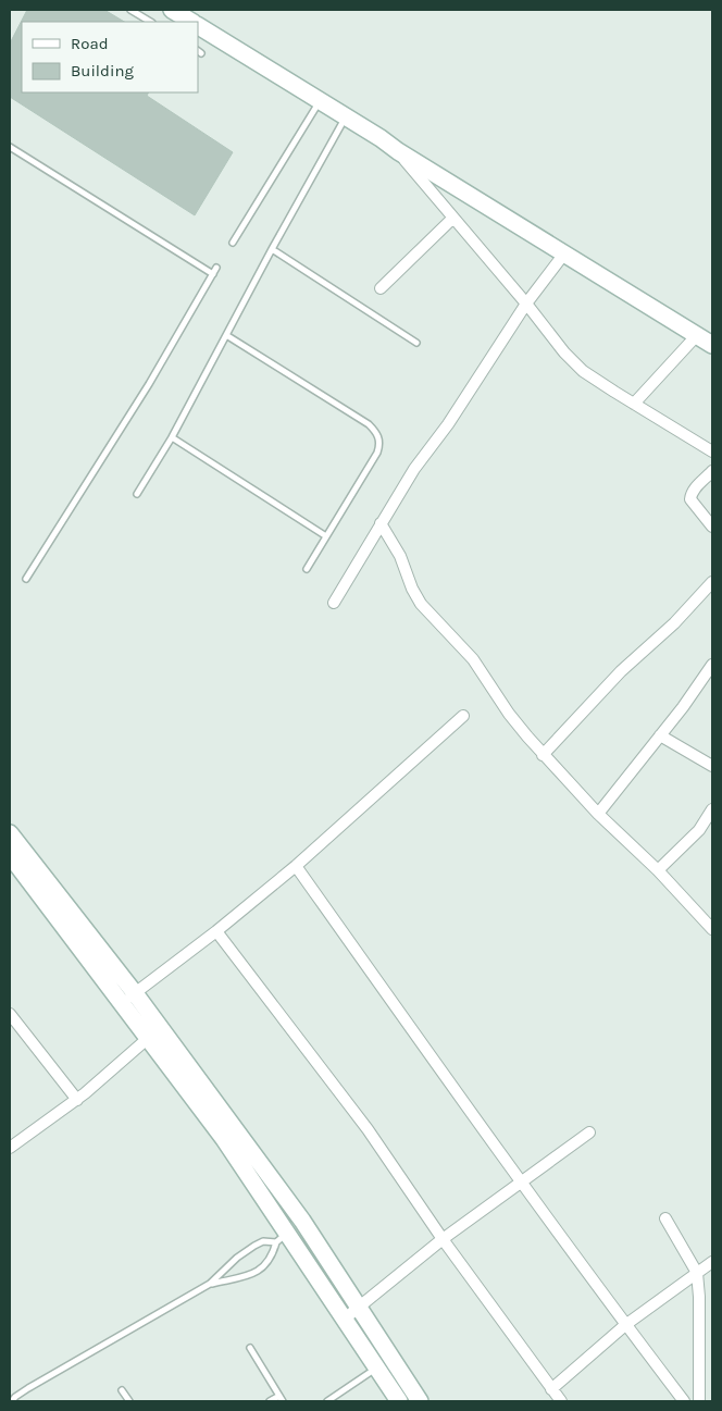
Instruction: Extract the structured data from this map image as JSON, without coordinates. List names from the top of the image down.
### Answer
{
  "legend": ["Road", "Building"]
}
